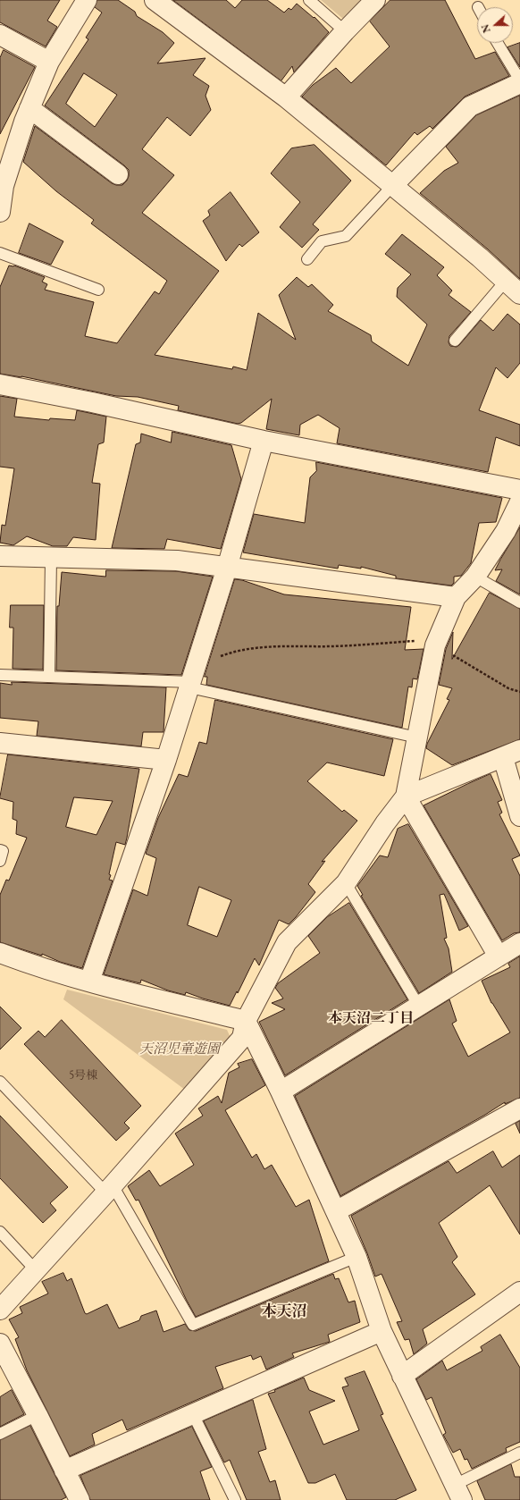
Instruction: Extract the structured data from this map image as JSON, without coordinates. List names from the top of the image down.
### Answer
{
  "districts": ["本天沼二丁目", "本天沼"],
  "parks": ["天沼児童遊園"],
  "house_numbers": ["5号棟"],
  "north": "left"
}
